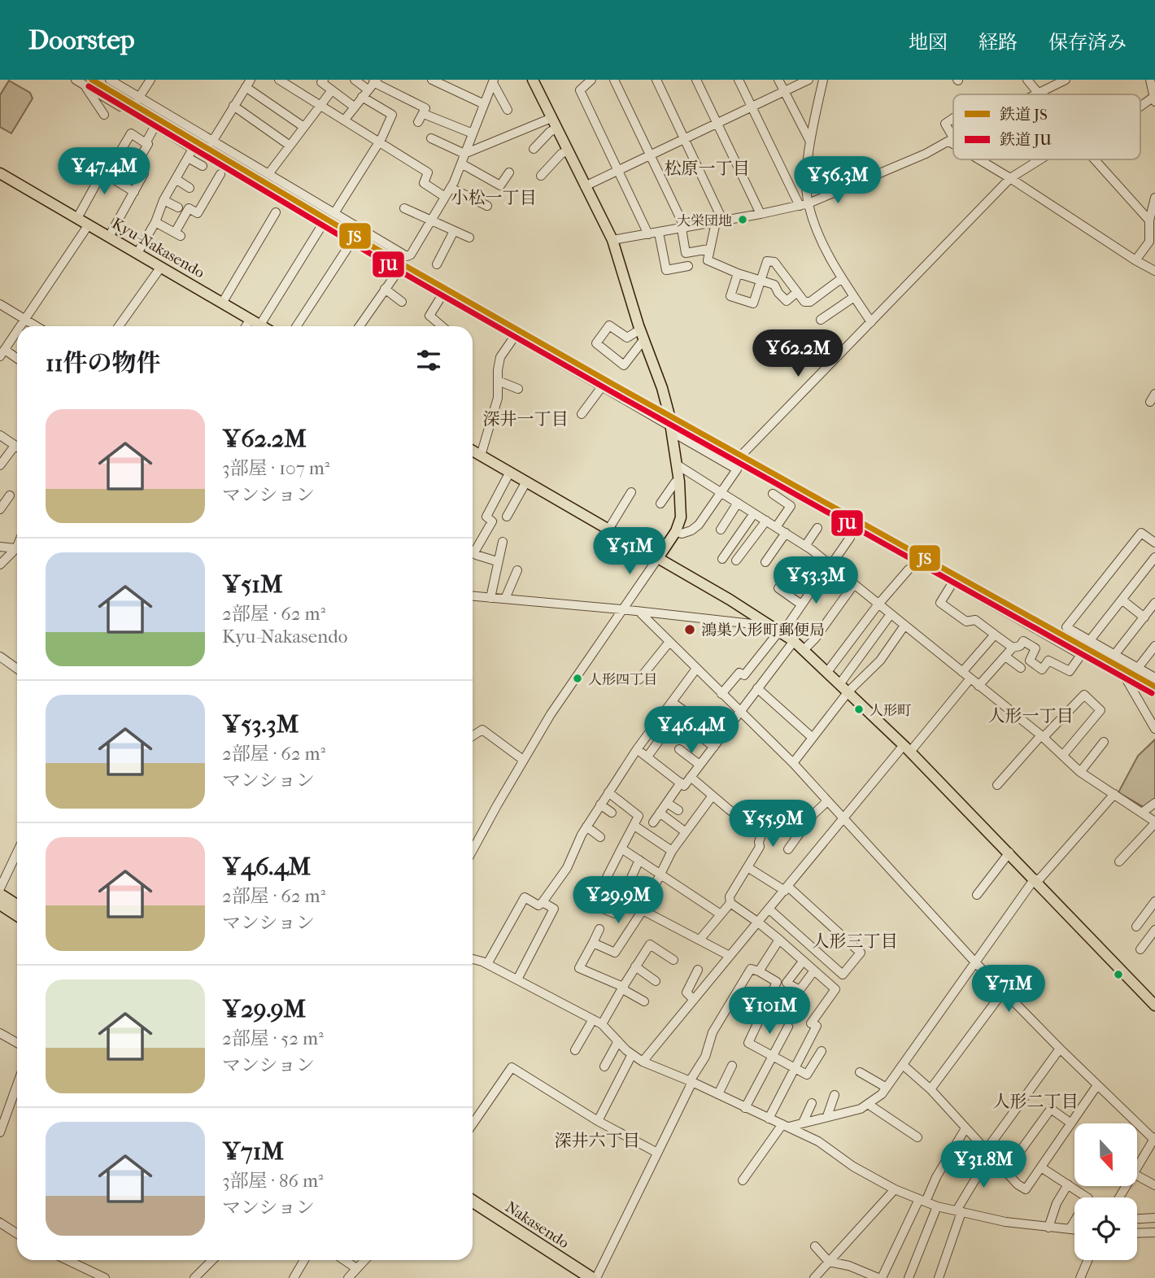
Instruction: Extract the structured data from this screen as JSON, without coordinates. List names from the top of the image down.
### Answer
{
  "streets": {
    "highway": ["Nakasendo"],
    "main road": ["Kyu-Nakasendo"]
  },
  "districts": [
    "松原一丁目",
    "小松一丁目",
    "深井一丁目",
    "人形一丁目",
    "人形三丁目",
    "人形二丁目",
    "深井六丁目"
  ],
  "places": [
    "大栄団地",
    "鴻巣人形町郵便局",
    "人形四丁目",
    "人形町"
  ],
  "lines": ["rail line JS", "rail line JU"],
  "legend": ["鉄道 JS", "鉄道 JU"],
  "north": "bottom",
  "page": {
    "header": "Doorstep",
    "nav": ["地図", "経路", "保存済み"],
    "price": [
      "¥47.4M",
      "¥56.3M",
      "¥62.2M",
      "¥51M",
      "¥53.3M",
      "¥46.4M",
      "¥55.9M",
      "¥29.9M",
      "¥71M",
      "¥101M",
      "¥31.8M"
    ],
    "heading": "11件の物件",
    "list": [
      {
        "name": "¥62.2M",
        "note": "3部屋 · 107 m² · マンション"
      },
      {
        "name": "¥51M",
        "note": "2部屋 · 62 m² · Kyu-Nakasendo"
      },
      {
        "name": "¥53.3M",
        "note": "2部屋 · 62 m² · マンション"
      },
      {
        "name": "¥46.4M",
        "note": "2部屋 · 62 m² · マンション"
      },
      {
        "name": "¥29.9M",
        "note": "2部屋 · 52 m² · マンション"
      },
      {
        "name": "¥71M",
        "note": "3部屋 · 86 m² · マンション"
      }
    ]
  }
}
